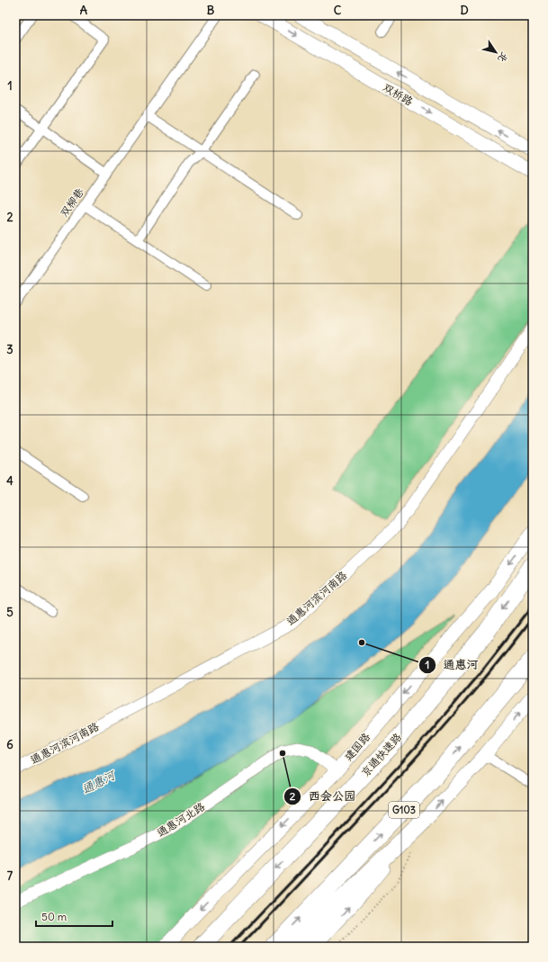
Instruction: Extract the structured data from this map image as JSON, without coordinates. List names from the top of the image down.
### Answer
{
  "streets": {
    "highway": ["京通快速路", "G103"],
    "main road": ["双桥路", "建国路"],
    "street": ["双柳巷", "通惠河滨河南路", "通惠河北路"]
  },
  "crossings": [
    ["建国路", "通惠河北路"]
  ],
  "water": ["通惠河"],
  "places": ["通惠河", "西会公园"],
  "scale_bar": "50 m",
  "north": "bottom right",
  "grid": {
    "columns": [
      "A",
      "B",
      "C",
      "D"
    ],
    "rows": [
      "1",
      "2",
      "3",
      "4",
      "5",
      "6",
      "7"
    ]
  }
}
